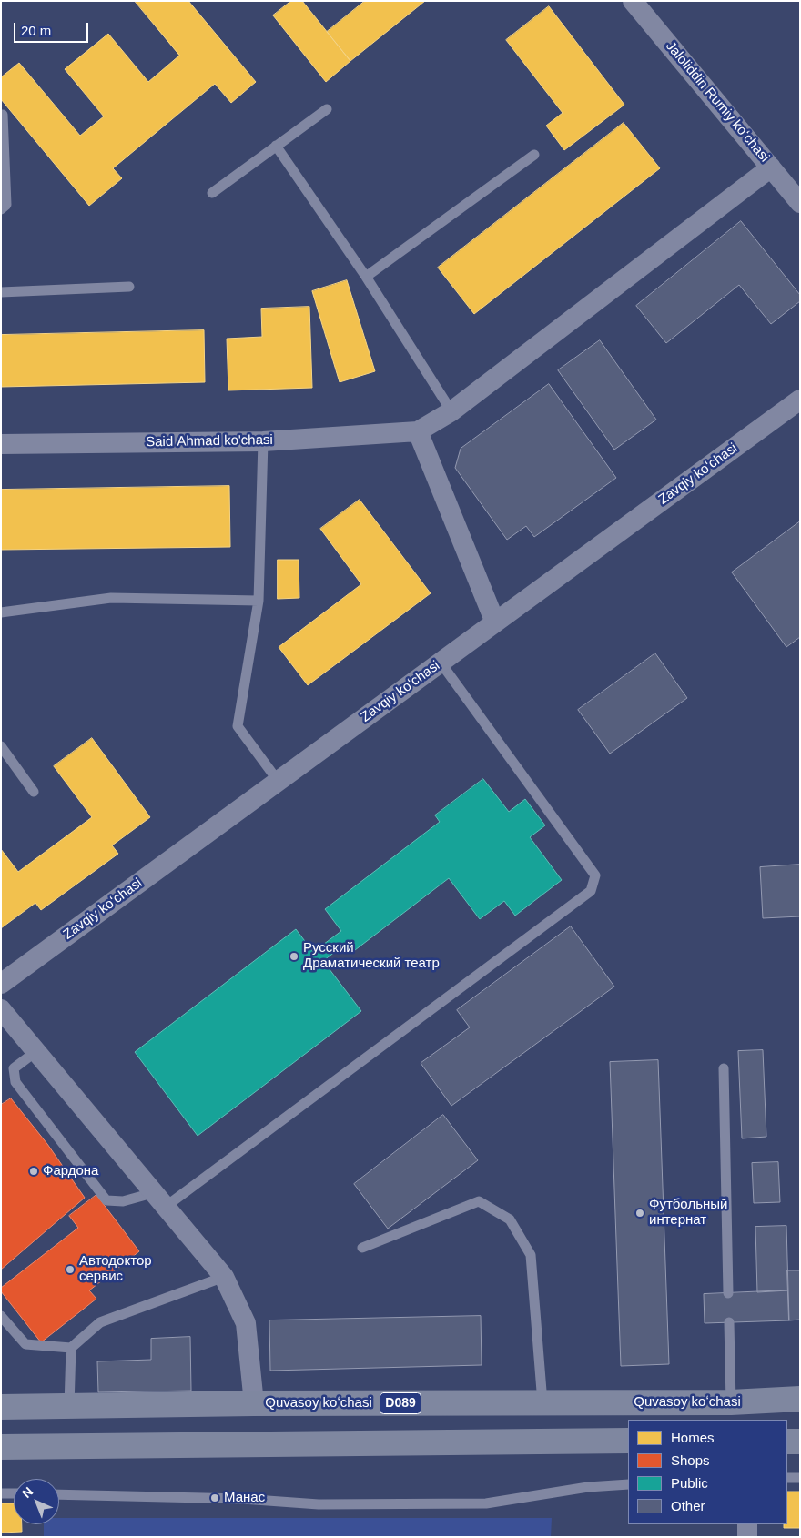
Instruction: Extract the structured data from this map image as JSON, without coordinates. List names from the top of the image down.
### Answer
{
  "streets": {
    "main road": ["Quvasoy koʻchasi", "D089"],
    "street": ["Jaloliddin Rumiy koʻchasi", "Said Ahmad ko'chasi", "Zavqiy koʻchasi"]
  },
  "places": [
    "Русский Драматический театр",
    "Фардона",
    "Футбольный интернат",
    "Автодоктор сервис",
    "Манас"
  ],
  "legend": [
    "Homes",
    "Shops",
    "Public",
    "Other"
  ],
  "scale_bar": "20 m",
  "north": "top left"
}
